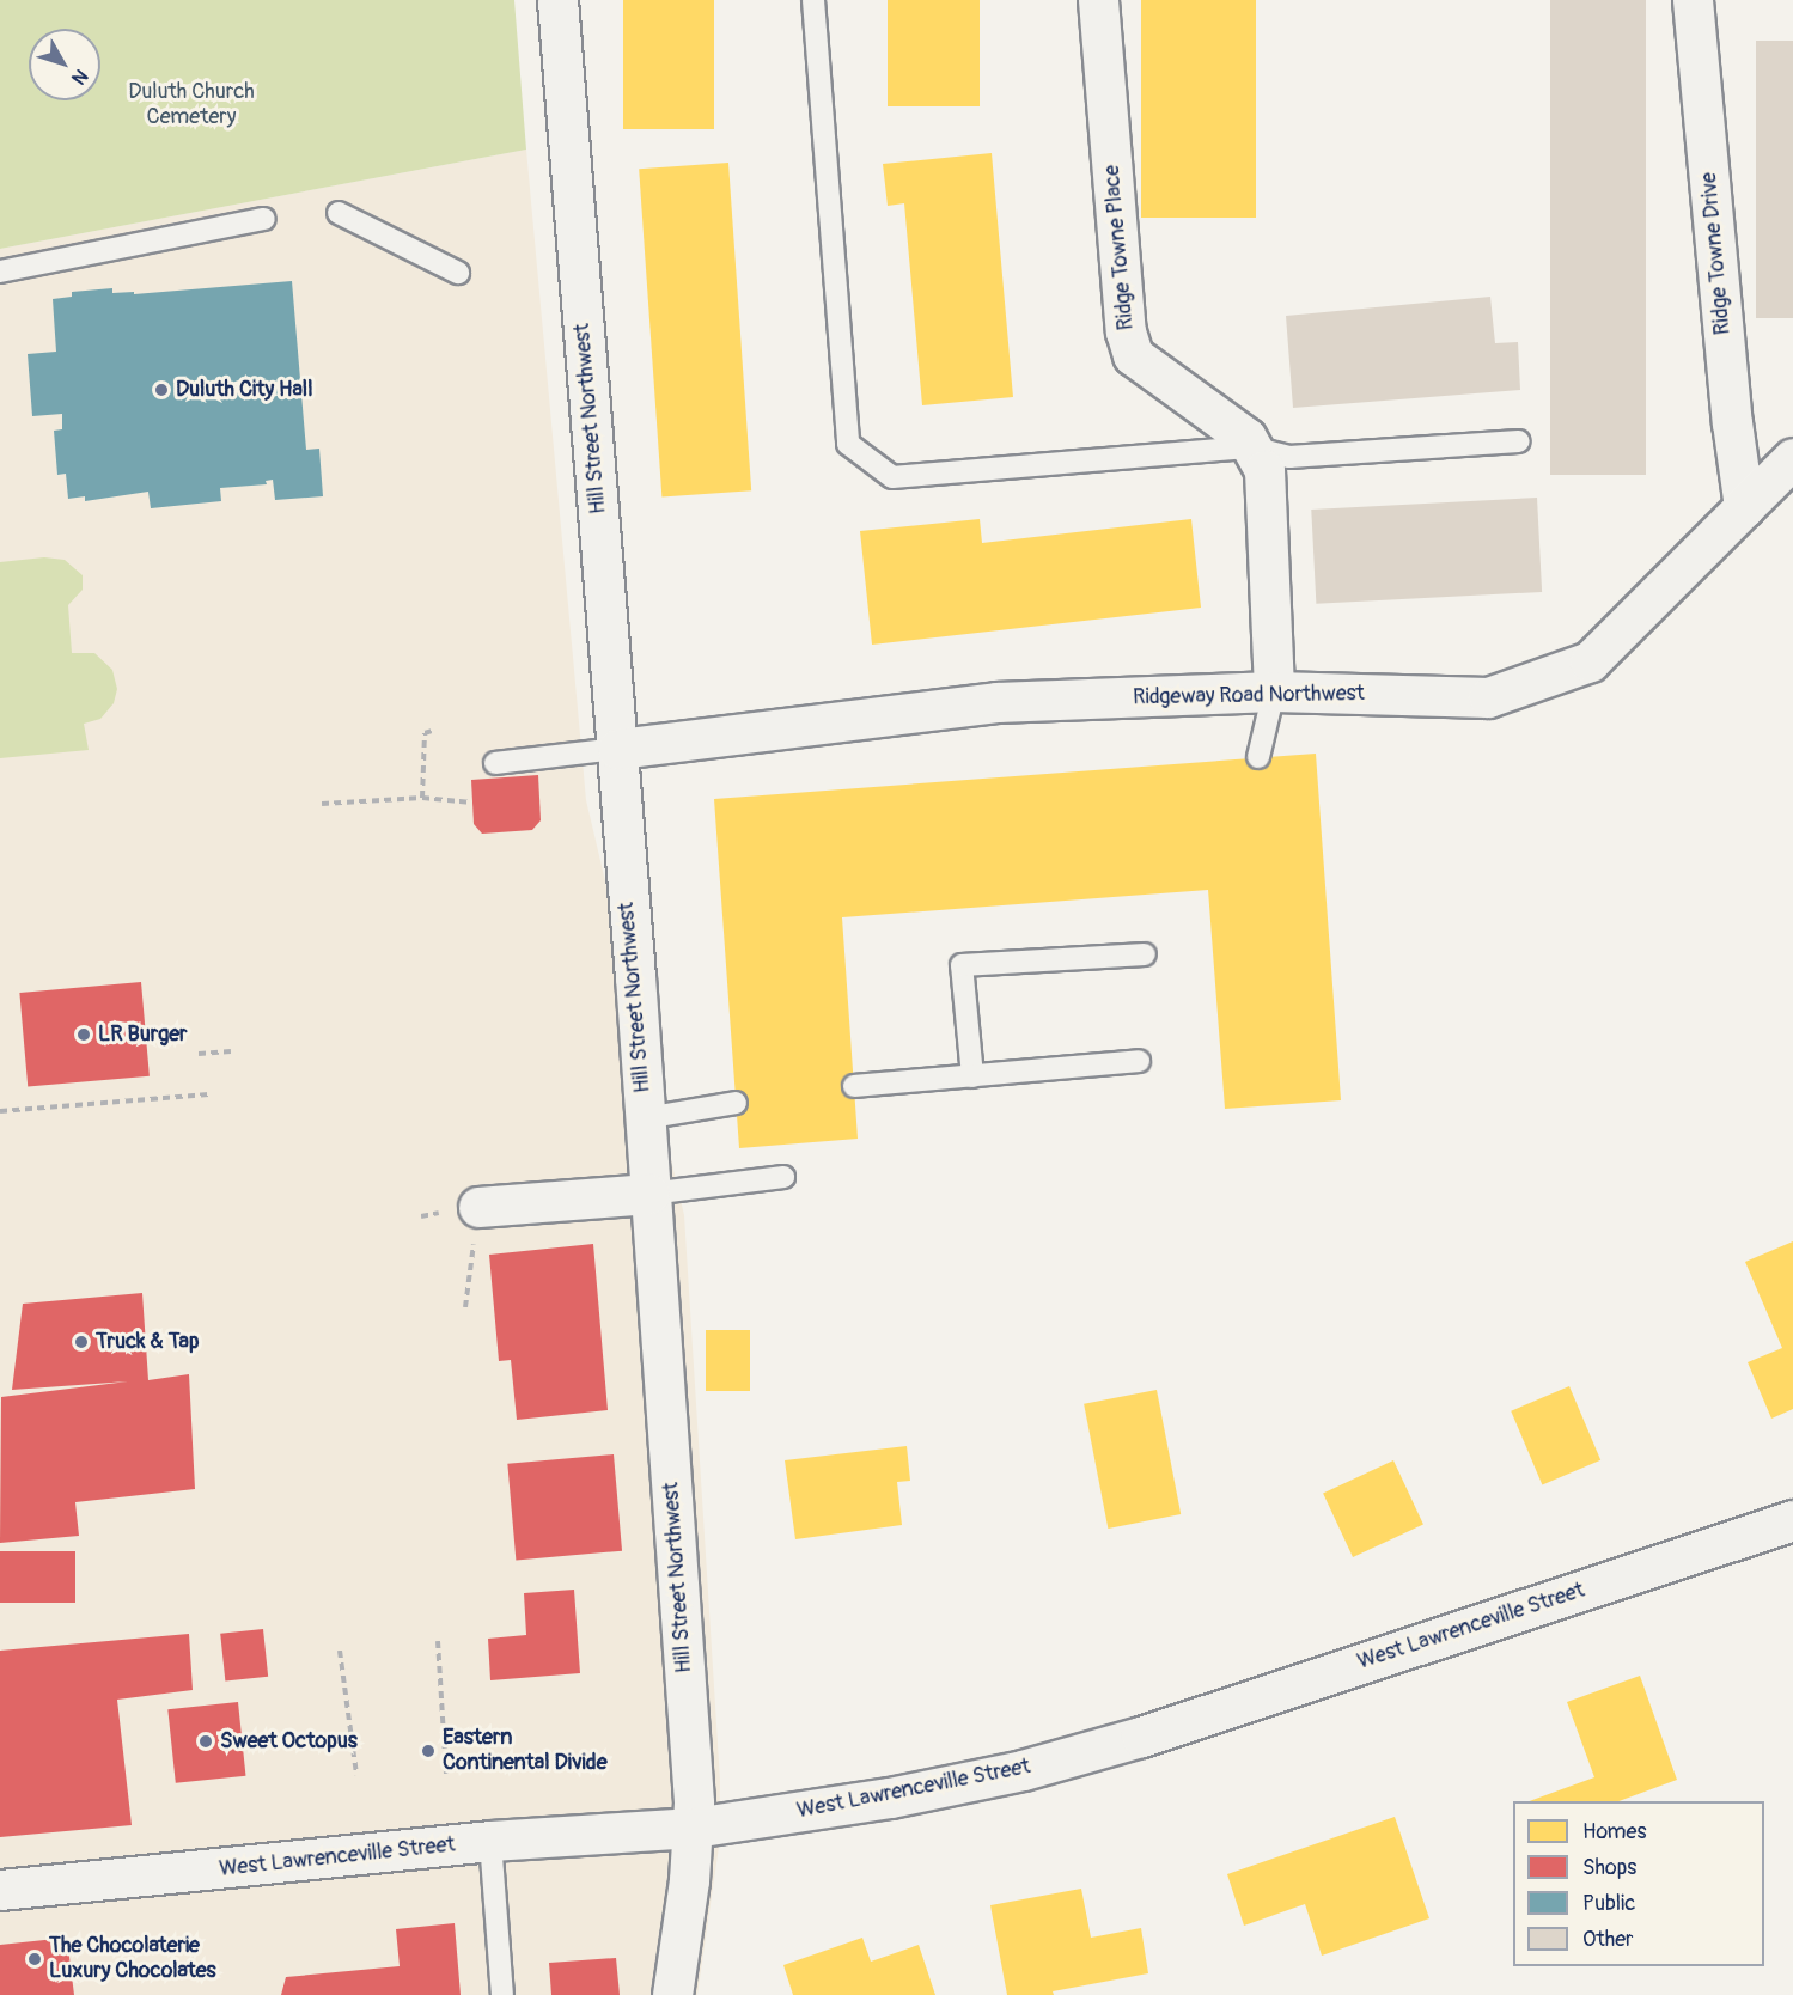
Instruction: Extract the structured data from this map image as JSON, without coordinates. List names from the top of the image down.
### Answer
{
  "streets": {
    "street": [
      "Ridge Towne Place",
      "Ridge Towne Drive",
      "Hill Street Northwest",
      "Ridgeway Road Northwest",
      "West Lawrenceville Street"
    ]
  },
  "crossings": [
    ["Ridge Towne Place", "Ridgeway Road Northwest"],
    ["Ridge Towne Drive", "Ridgeway Road Northwest"],
    ["Hill Street Northwest", "Ridgeway Road Northwest"],
    ["Hill Street Northwest", "West Lawrenceville Street"]
  ],
  "parks": ["Duluth Church Cemetery"],
  "places": [
    "Duluth City Hall",
    "LR Burger",
    "Truck & Tap",
    "Sweet Octopus",
    "Eastern Continental Divide",
    "The Chocolaterie Luxury Chocolates"
  ],
  "legend": [
    "Homes",
    "Shops",
    "Public",
    "Other"
  ],
  "north": "bottom right"
}
